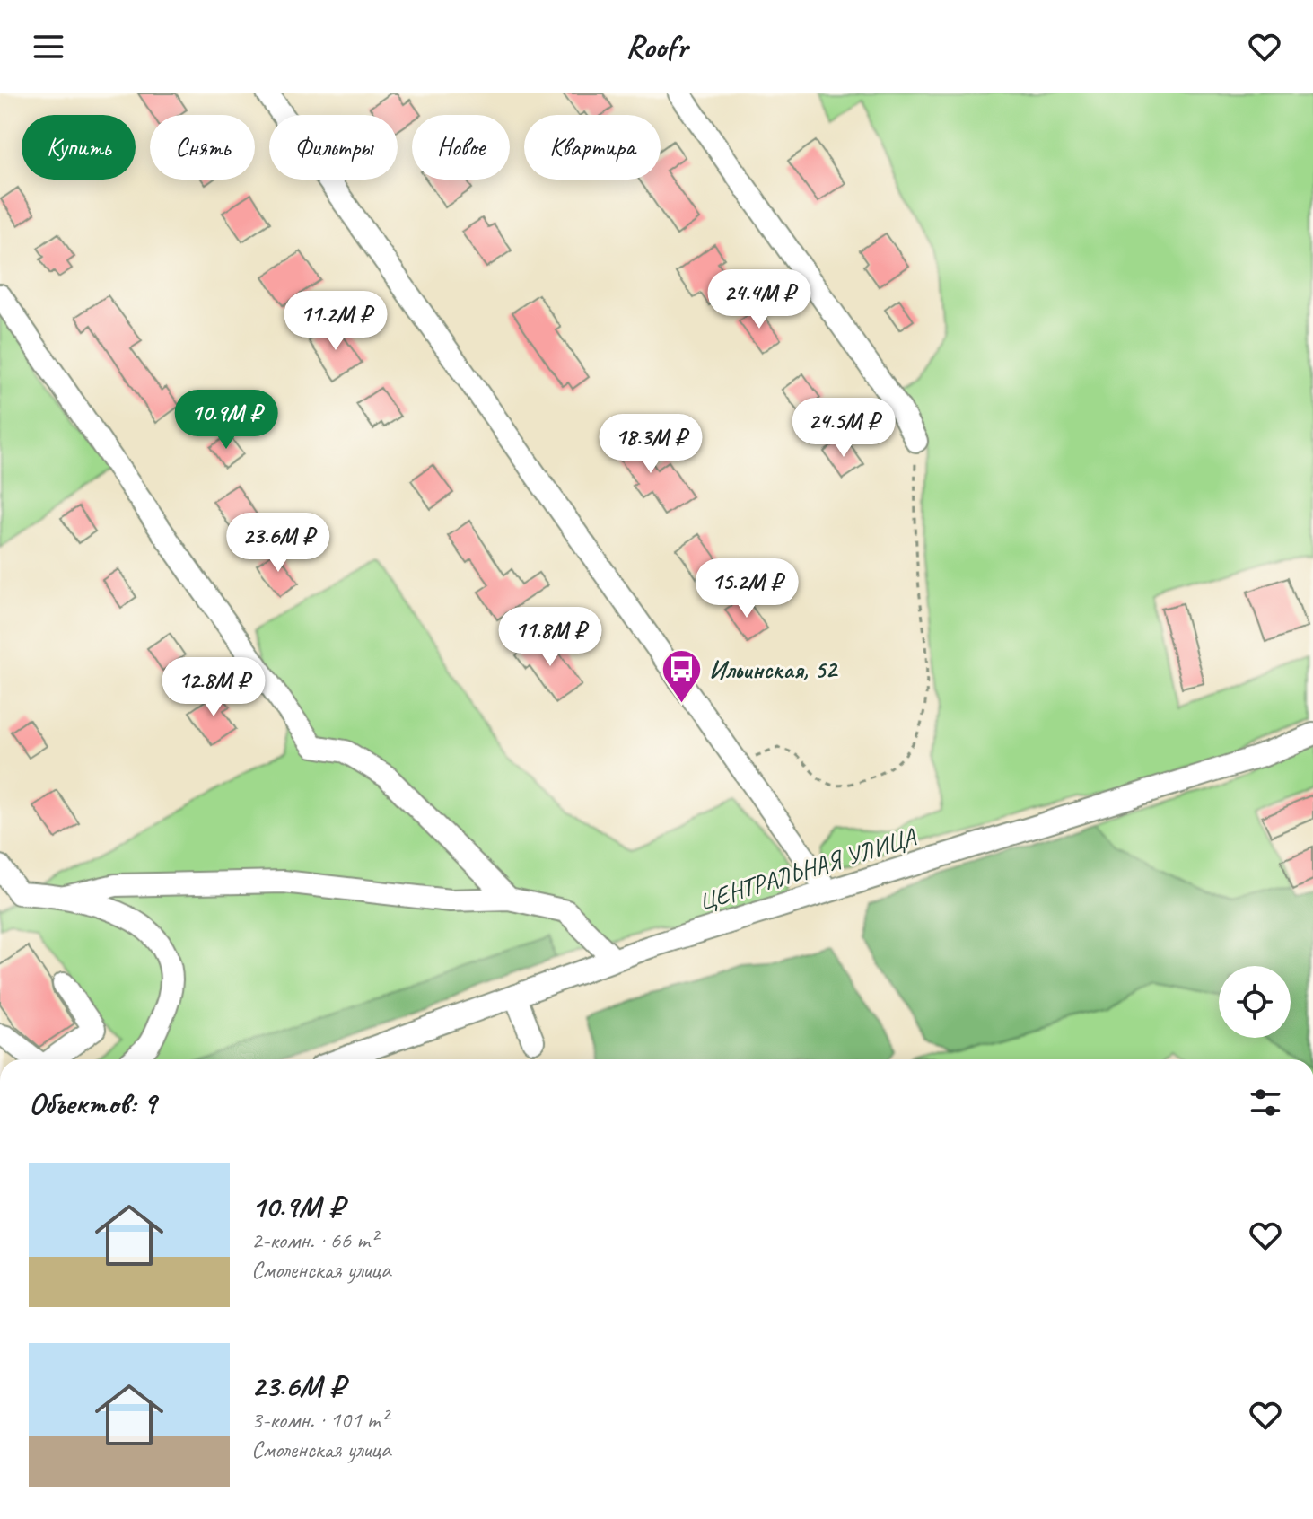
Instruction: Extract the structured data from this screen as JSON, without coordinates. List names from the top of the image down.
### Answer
{
  "streets": {
    "street": ["ЦЕНТРАЛЬНАЯ УЛИЦА"]
  },
  "places": {
    "bus stop": ["Ильинская, 52"]
  },
  "page": {
    "header": "Roofr",
    "chip": [
      "Купить",
      "Снять",
      "Фильтры",
      "Новое",
      "Квартира"
    ],
    "price": [
      "24.4M ₽",
      "11.2M ₽",
      "10.9M ₽",
      "24.5M ₽",
      "18.3M ₽",
      "23.6M ₽",
      "15.2M ₽",
      "11.8M ₽",
      "12.8M ₽"
    ],
    "heading": "Объектов: 9",
    "list": [
      {
        "name": "10.9M ₽",
        "note": "2-комн. · 66 m² · Смоленская улица"
      },
      {
        "name": "23.6M ₽",
        "note": "3-комн. · 101 m² · Смоленская улица"
      }
    ]
  }
}
